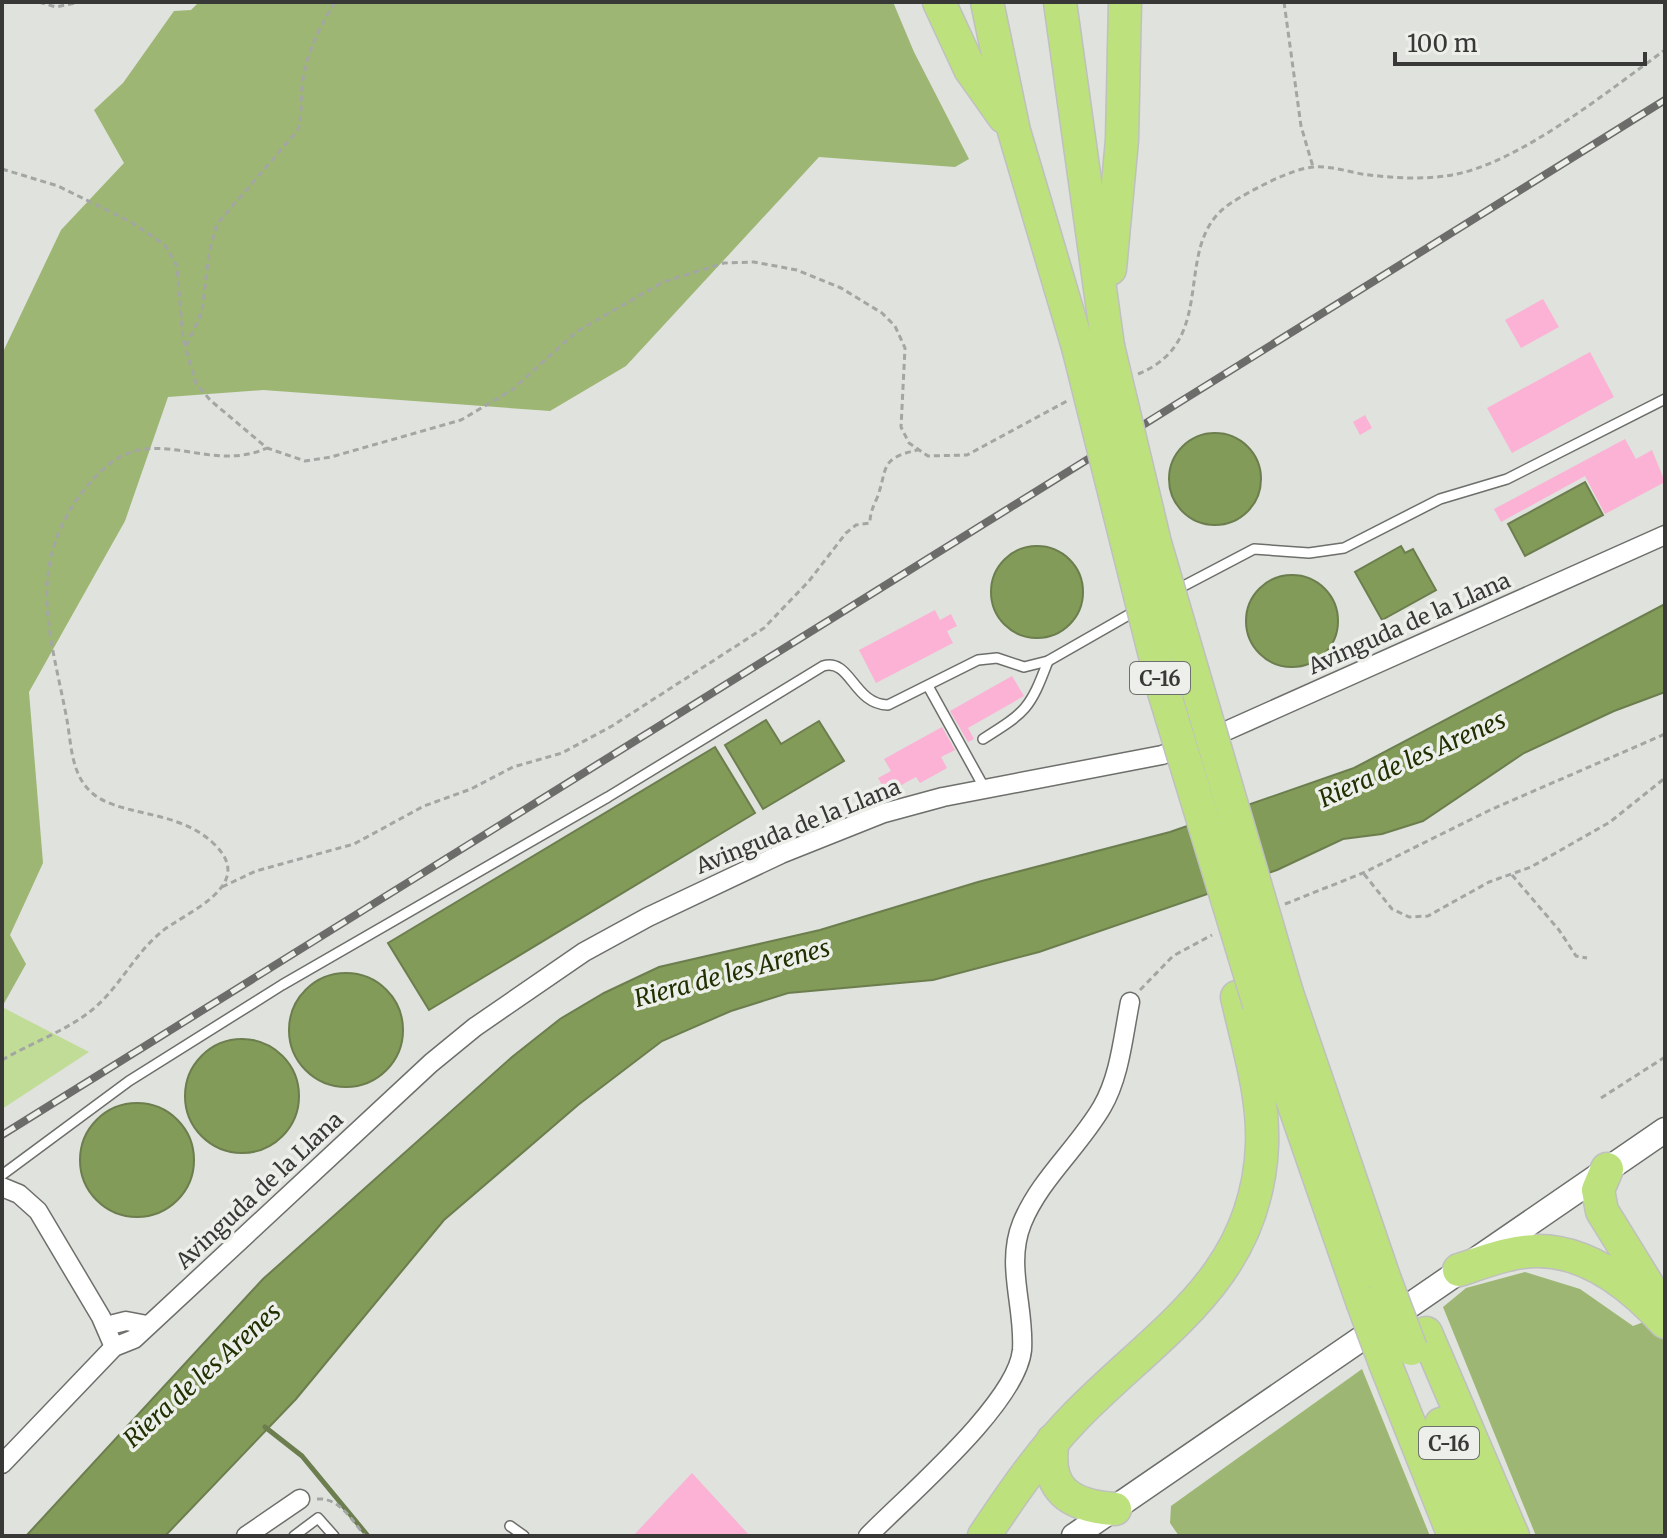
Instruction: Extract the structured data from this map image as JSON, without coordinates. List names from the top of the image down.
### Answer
{
  "streets": {
    "highway": ["C-16"],
    "street": ["Avinguda de la Llana"]
  },
  "water": ["Riera de les Arenes"],
  "scale_bar": "100 m"
}
